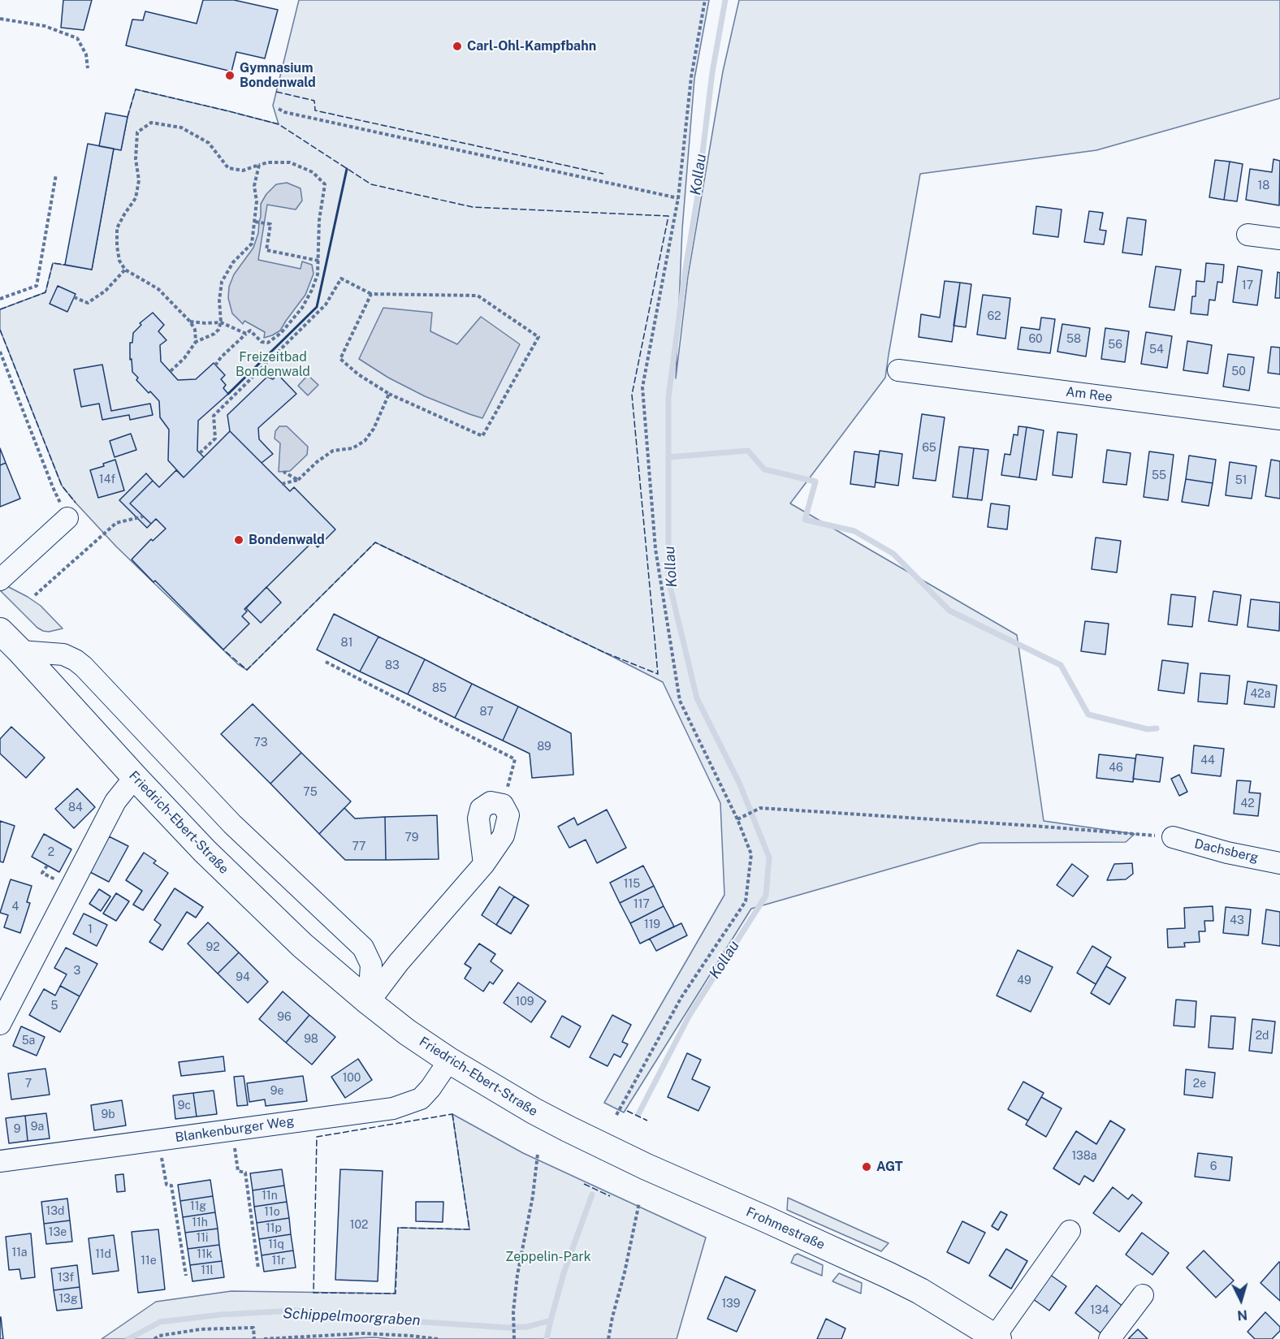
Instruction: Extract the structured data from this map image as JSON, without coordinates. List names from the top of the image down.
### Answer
{
  "streets": {
    "main road": ["Friedrich-Ebert-Straße", "Frohmestraße"],
    "street": ["Am Ree", "Dachsberg", "Blankenburger Weg"]
  },
  "crossings": [
    ["Friedrich-Ebert-Straße", "Blankenburger Weg"],
    ["Friedrich-Ebert-Straße", "Frohmestraße"]
  ],
  "water": ["Kollau", "Schippelmoorgraben"],
  "parks": ["Freizeitbad Bondenwald", "Zeppelin-Park"],
  "places": [
    "Carl-Ohl-Kampfbahn",
    "Gymnasium Bondenwald",
    "Bondenwald",
    "AGT"
  ],
  "house_numbers": [
    "18",
    "17",
    "62",
    "60",
    "58",
    "56",
    "54",
    "50",
    "65",
    "55",
    "14f",
    "51",
    "81",
    "83",
    "85",
    "42a",
    "87",
    "73",
    "89",
    "44",
    "46",
    "75",
    "42",
    "84",
    "79",
    "77",
    "2",
    "115",
    "117",
    "4",
    "43",
    "119",
    "1",
    "92",
    "3",
    "94",
    "49",
    "109",
    "5",
    "96",
    "2d",
    "98",
    "5a",
    "100",
    "7",
    "2e",
    "9e",
    "9c",
    "9b",
    "9a",
    "9",
    "138a",
    "6",
    "11n",
    "11g",
    "13d",
    "11o",
    "11h",
    "102",
    "11p",
    "13e",
    "11i",
    "11q",
    "11a",
    "11d",
    "11k",
    "11e",
    "11r",
    "11l",
    "13f",
    "13g",
    "139",
    "134"
  ],
  "north": "bottom"
}
